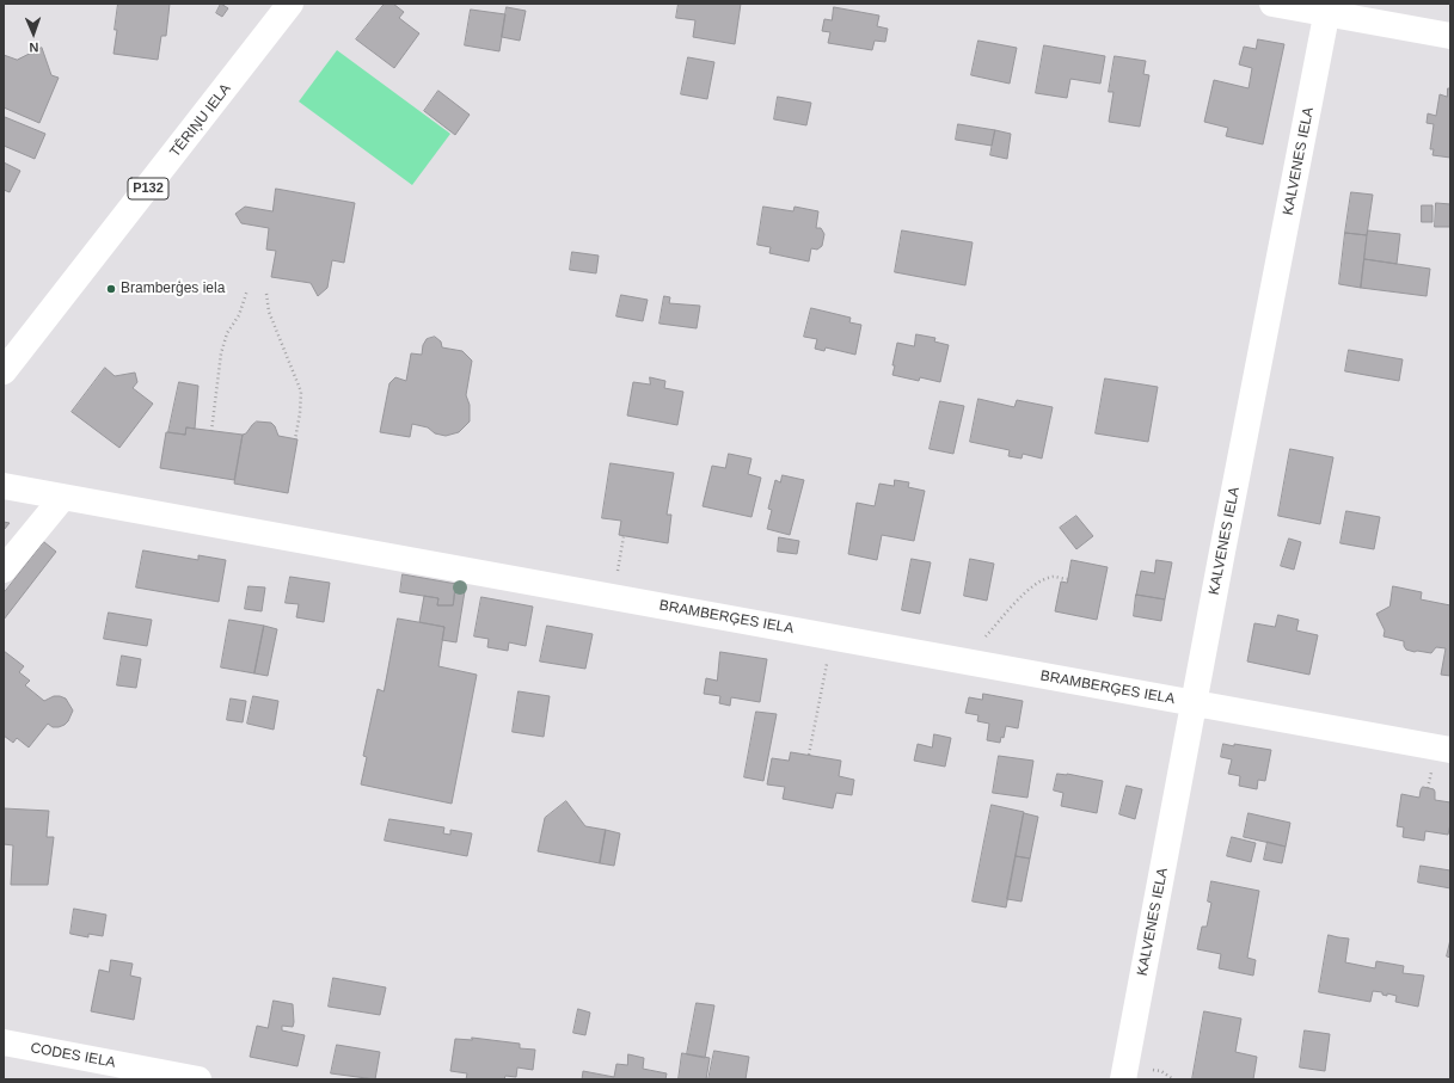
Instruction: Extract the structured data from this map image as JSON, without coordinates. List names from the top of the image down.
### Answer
{
  "streets": {
    "street": [
      "TĒRIŅU IELA",
      "KALVENES IELA",
      "P132",
      "BRAMBERĢES IELA",
      "CODES IELA"
    ]
  },
  "crossings": [
    ["KALVENES IELA", "BRAMBERĢES IELA"]
  ],
  "places": ["Bramberģes iela"],
  "north": "bottom"
}
